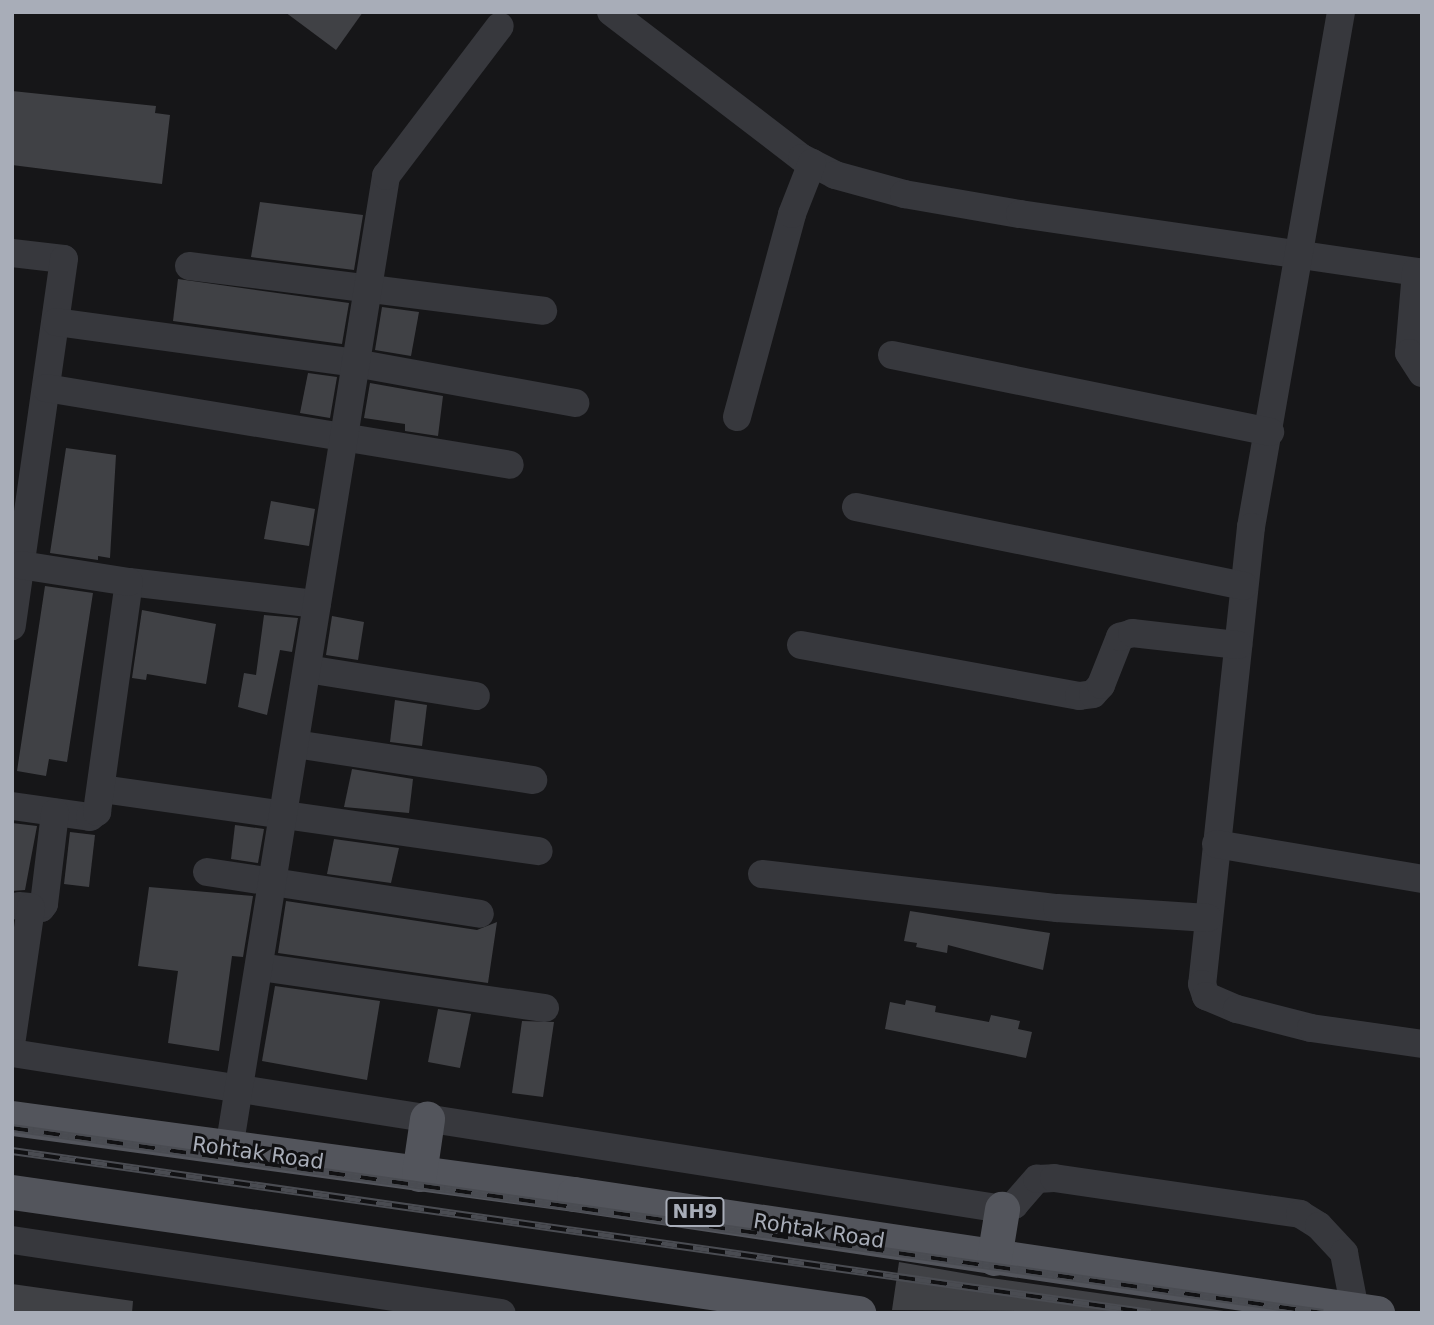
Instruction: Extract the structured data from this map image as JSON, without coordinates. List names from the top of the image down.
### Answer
{
  "streets": {
    "main road": ["Rohtak Road", "NH9"]
  }
}
